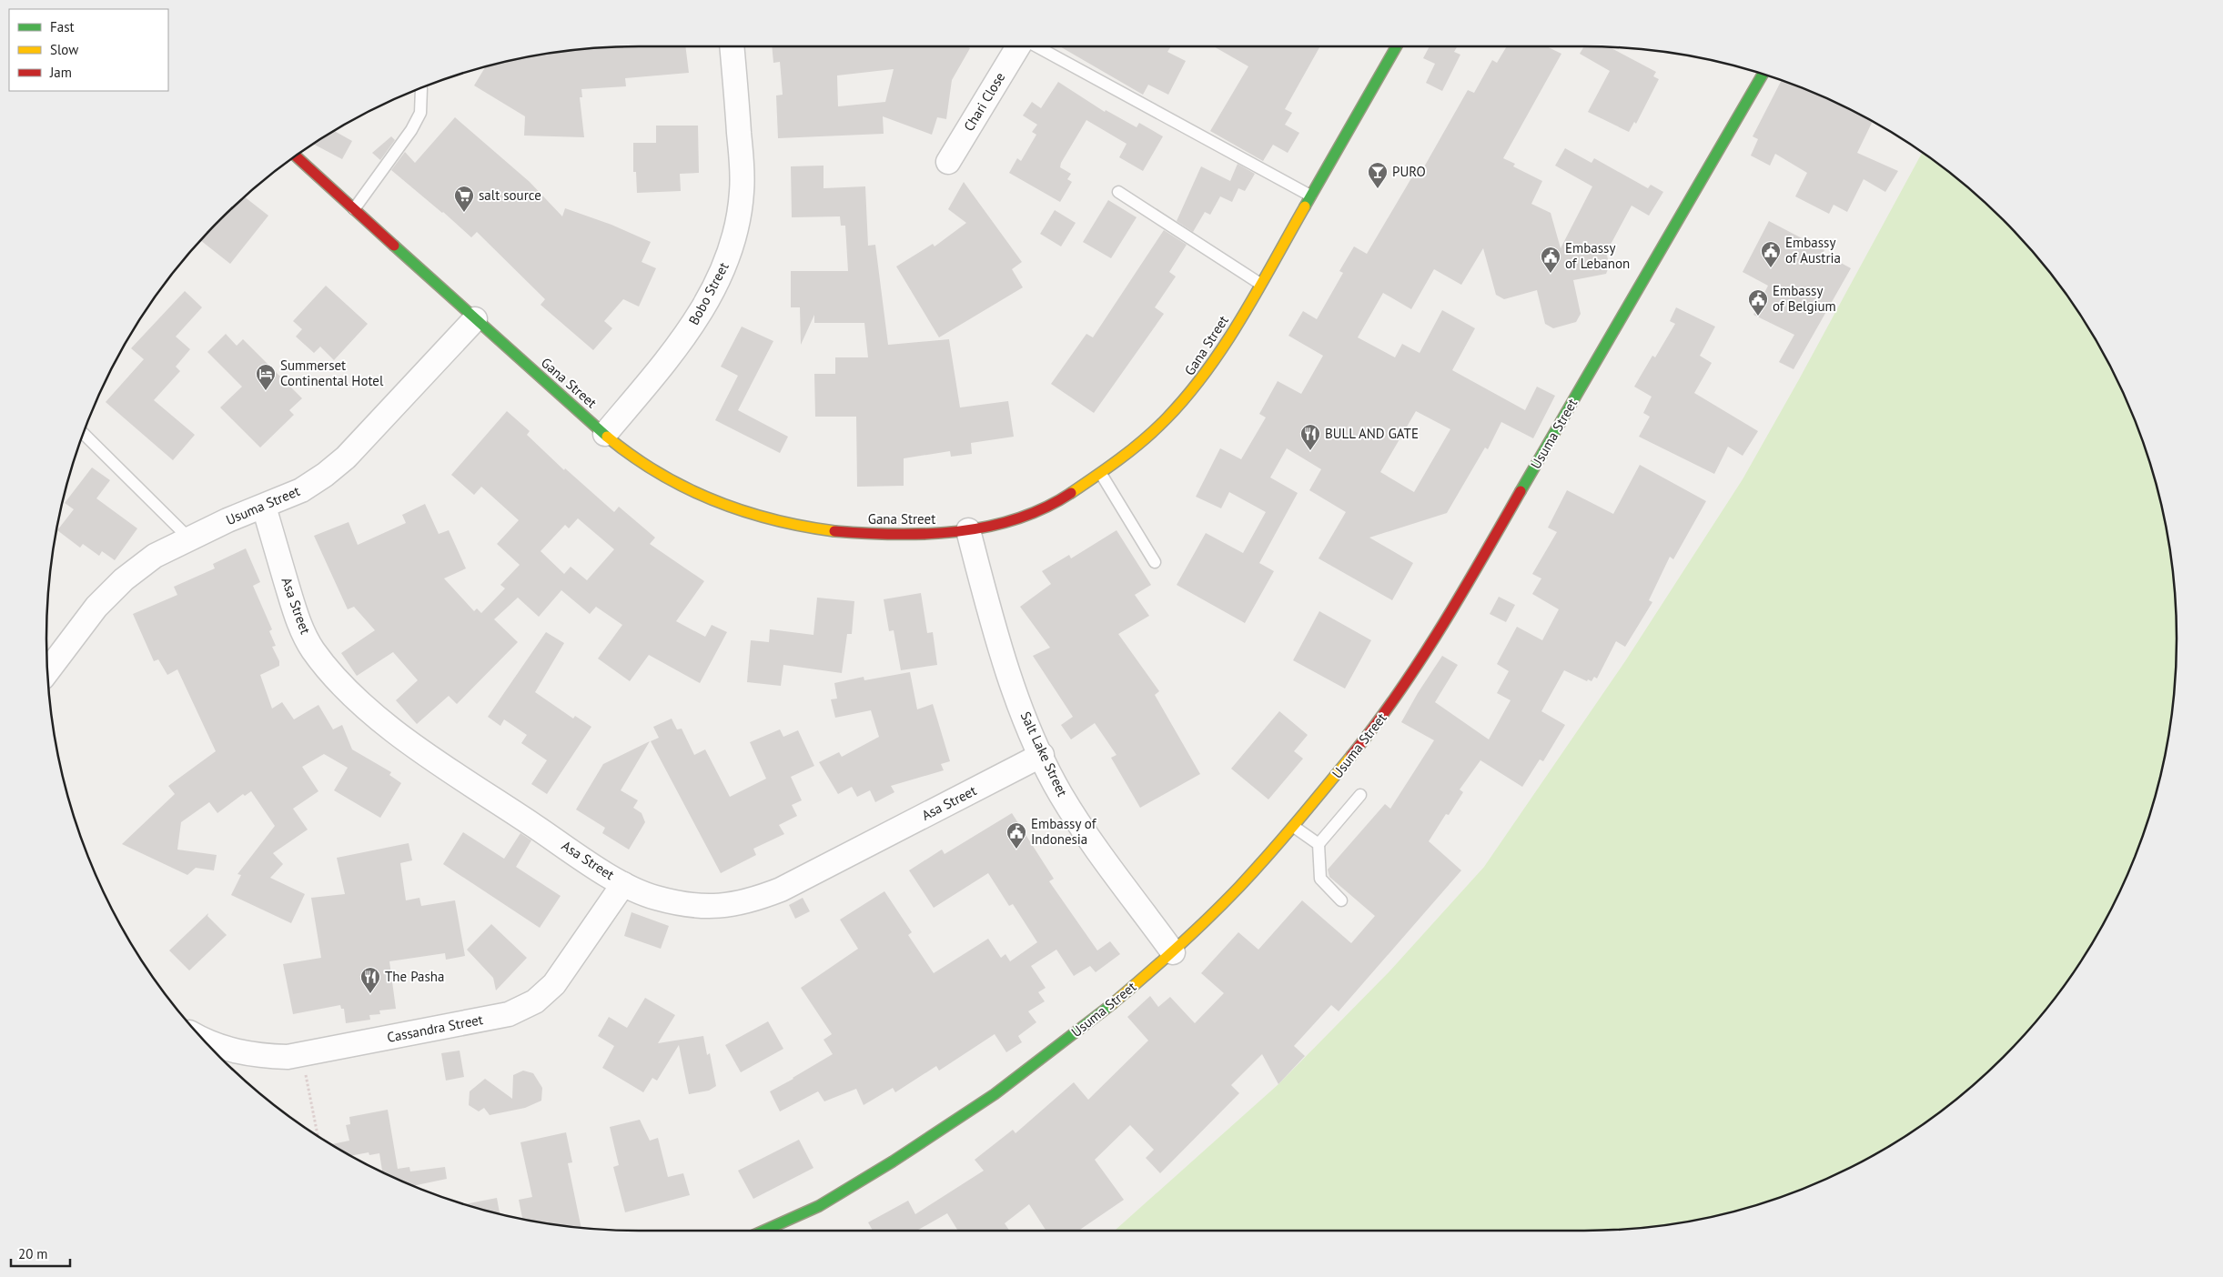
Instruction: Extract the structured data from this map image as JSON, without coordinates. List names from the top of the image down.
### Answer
{
  "streets": {
    "street": [
      "Chari Close",
      "Bobo Street",
      "Gana Street",
      "Usuma Street",
      "Asa Street",
      "Salt Lake Street",
      "Cassandra Street"
    ]
  },
  "crossings": [
    ["Bobo Street", "Gana Street"],
    ["Gana Street", "Usuma Street"],
    ["Gana Street", "Salt Lake Street"],
    ["Usuma Street", "Asa Street"],
    ["Usuma Street", "Salt Lake Street"],
    ["Asa Street", "Salt Lake Street"],
    ["Asa Street", "Cassandra Street"]
  ],
  "places": {
    "bar": ["PURO"],
    "supermarket": ["salt source"],
    "public building": [
      "Embassy of Austria",
      "Embassy of Lebanon",
      "Embassy of Belgium",
      "Embassy of Indonesia"
    ],
    "hotel": ["Summerset Continental Hotel"],
    "restaurant": ["BULL AND GATE", "The Pasha"]
  },
  "legend": ["Fast", "Slow", "Jam"],
  "scale_bar": "20 m"
}
